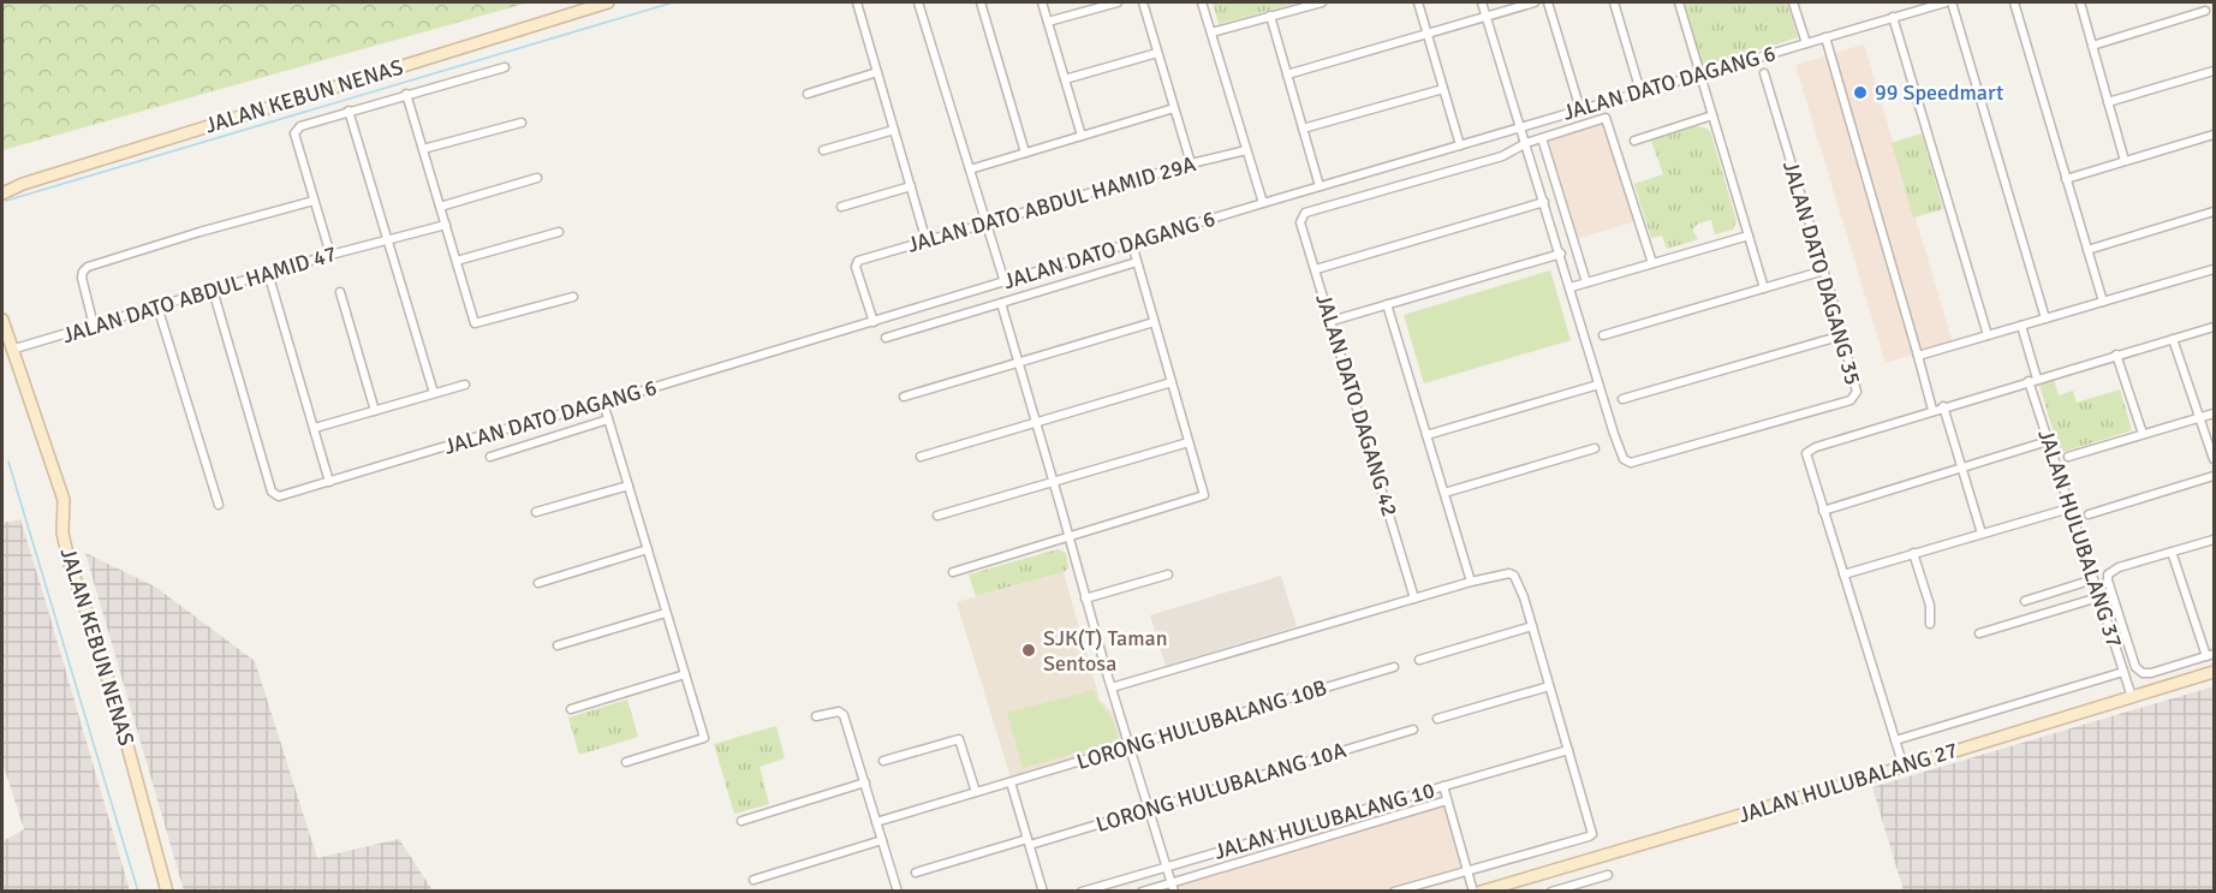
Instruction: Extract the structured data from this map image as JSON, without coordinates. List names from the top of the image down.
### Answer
{
  "streets": {
    "street": [
      "JALAN DATO DAGANG 6",
      "JALAN KEBUN NENAS",
      "JALAN DATO ABDUL HAMID 29A",
      "JALAN DATO DAGANG 35",
      "JALAN DATO ABDUL HAMID 47",
      "JALAN DATO DAGANG 42",
      "JALAN HULUBALANG 37",
      "LORONG HULUBALANG 10B",
      "JALAN HULUBALANG 27",
      "LORONG HULUBALANG 10A",
      "JALAN HULUBALANG 10"
    ]
  },
  "crossings": [
    ["JALAN DATO DAGANG 6", "JALAN DATO ABDUL HAMID 29A"],
    ["JALAN DATO DAGANG 6", "JALAN DATO ABDUL HAMID 47"],
    ["JALAN KEBUN NENAS", "JALAN DATO ABDUL HAMID 47"],
    ["JALAN HULUBALANG 37", "JALAN HULUBALANG 27"]
  ],
  "places": ["99 Speedmart", "SJK(T) Taman Sentosa"]
}
